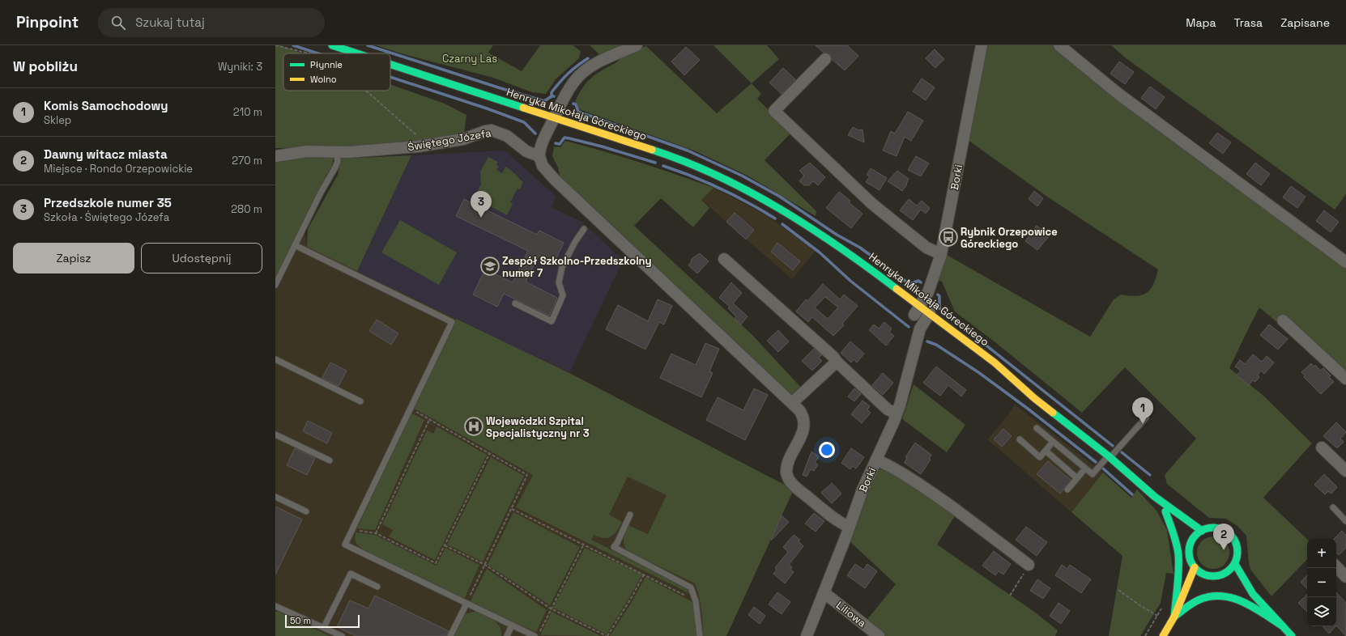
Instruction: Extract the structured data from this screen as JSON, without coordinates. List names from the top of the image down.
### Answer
{
  "streets": {
    "main road": ["Henryka Mikołaja Góreckiego"],
    "street": ["Świętego Józefa", "Borki", "Liliowa"]
  },
  "crossings": [
    ["Henryka Mikołaja Góreckiego", "Borki"],
    ["Borki", "Liliowa"]
  ],
  "parks": ["Czarny Las"],
  "places": {
    "bus stop": ["Rybnik Orzepowice Góreckiego"],
    "school or university": ["Zespół Szkolno-Przedszkolny numer 7"],
    "hospital": ["Wojewódzki Szpital Specjalistyczny nr 3"]
  },
  "legend": ["Płynnie", "Wolno"],
  "scale_bar": "50 m",
  "page": {
    "header": "Pinpoint",
    "search": "Szukaj tutaj",
    "nav": ["Mapa", "Trasa", "Zapisane"],
    "heading": ["W pobliżu", "Wyniki: 3"],
    "list": [
      {
        "mark": "1",
        "name": "Komis Samochodowy",
        "note": "Sklep",
        "value": "210 m"
      },
      {
        "mark": "2",
        "name": "Dawny witacz miasta",
        "note": "Miejsce · Rondo Orzepowickie",
        "value": "270 m"
      },
      {
        "mark": "3",
        "name": "Przedszkole numer 35",
        "note": "Szkoła · Świętego Józefa",
        "value": "280 m"
      }
    ],
    "pins": ["3", "1", "2"],
    "buttons": ["Zapisz", "Udostępnij"],
    "map_buttons": ["+", "−"],
    "scale": "50 m"
  }
}
